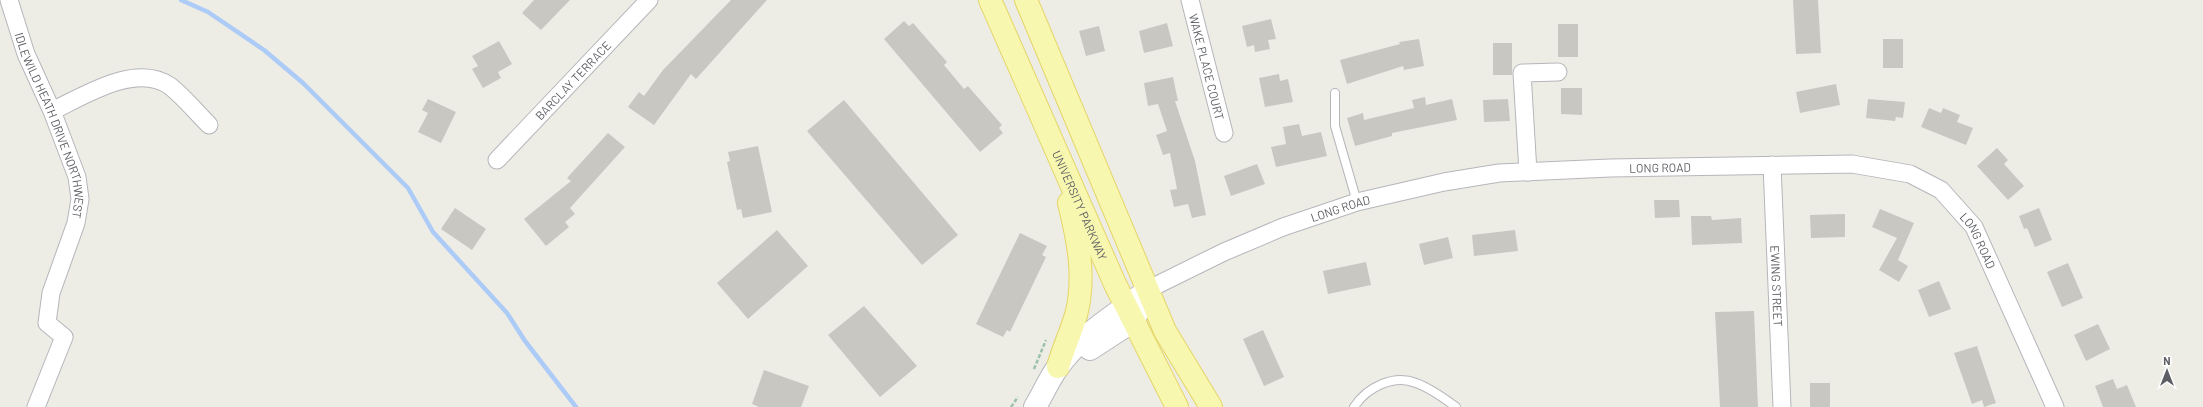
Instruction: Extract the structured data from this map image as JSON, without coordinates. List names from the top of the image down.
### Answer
{
  "streets": {
    "main road": ["UNIVERSITY PARKWAY"],
    "street": [
      "WAKE PLACE COURT",
      "BARCLAY TERRACE",
      "IDLEWILD HEATH DRIVE NORTHWEST",
      "LONG ROAD",
      "EWING STREET"
    ]
  },
  "crossings": [
    ["LONG ROAD", "EWING STREET"]
  ],
  "north": "top"
}
